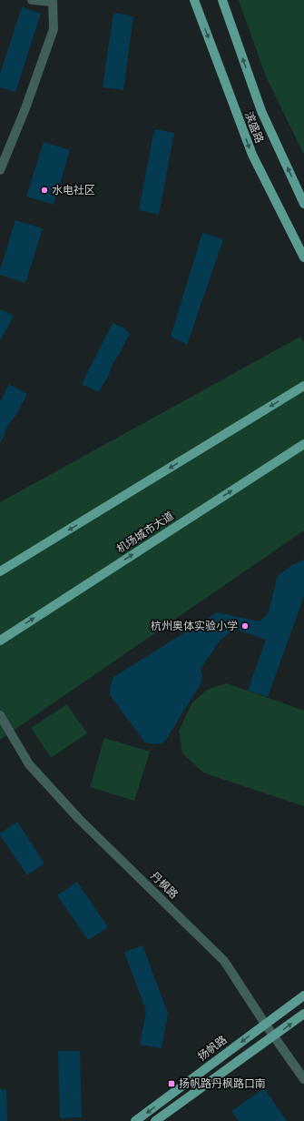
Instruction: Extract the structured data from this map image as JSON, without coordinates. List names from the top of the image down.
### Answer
{
  "streets": {
    "main road": ["滨盛路", "机场城市大道", "扬帆路"],
    "street": ["丹枫路"]
  },
  "crossings": [
    ["丹枫路", "扬帆路"]
  ],
  "places": {
    "other": ["水电社区", "杭州奥体实验小学"],
    "transit": ["扬帆路丹枫路口南"]
  }
}
